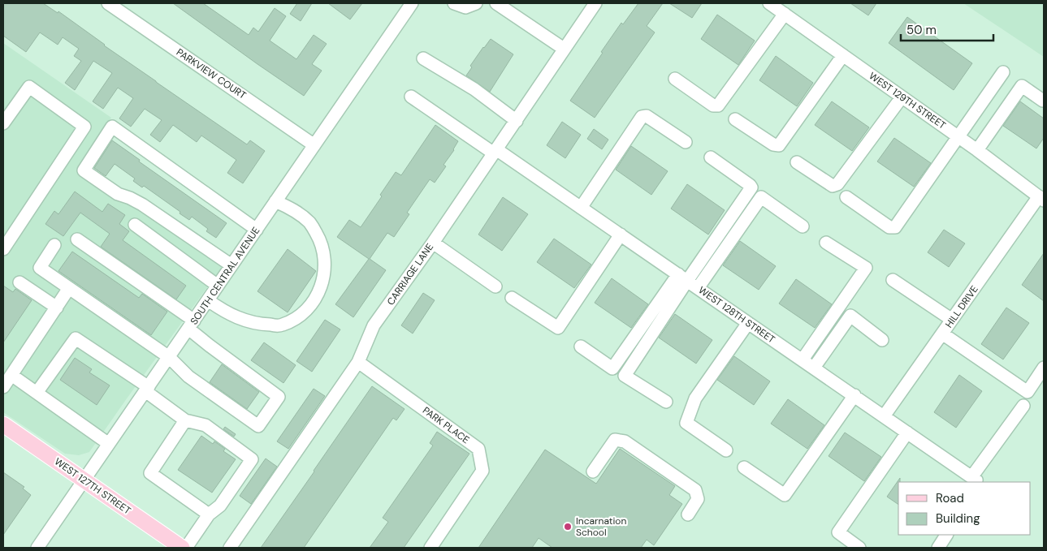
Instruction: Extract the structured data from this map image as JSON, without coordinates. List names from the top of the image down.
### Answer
{
  "streets": {
    "main road": ["WEST 127TH STREET"],
    "street": [
      "PARKVIEW COURT",
      "WEST 129TH STREET",
      "CARRIAGE LANE",
      "SOUTH CENTRAL AVENUE",
      "HILL DRIVE",
      "WEST 128TH STREET",
      "PARK PLACE"
    ]
  },
  "crossings": [
    ["PARKVIEW COURT", "SOUTH CENTRAL AVENUE"],
    ["WEST 129TH STREET", "HILL DRIVE"],
    ["CARRIAGE LANE", "WEST 128TH STREET"],
    ["CARRIAGE LANE", "PARK PLACE"],
    ["SOUTH CENTRAL AVENUE", "WEST 127TH STREET"],
    ["HILL DRIVE", "WEST 128TH STREET"]
  ],
  "places": ["Incarnation School"],
  "legend": ["Road", "Building"],
  "scale_bar": "50 m"
}
